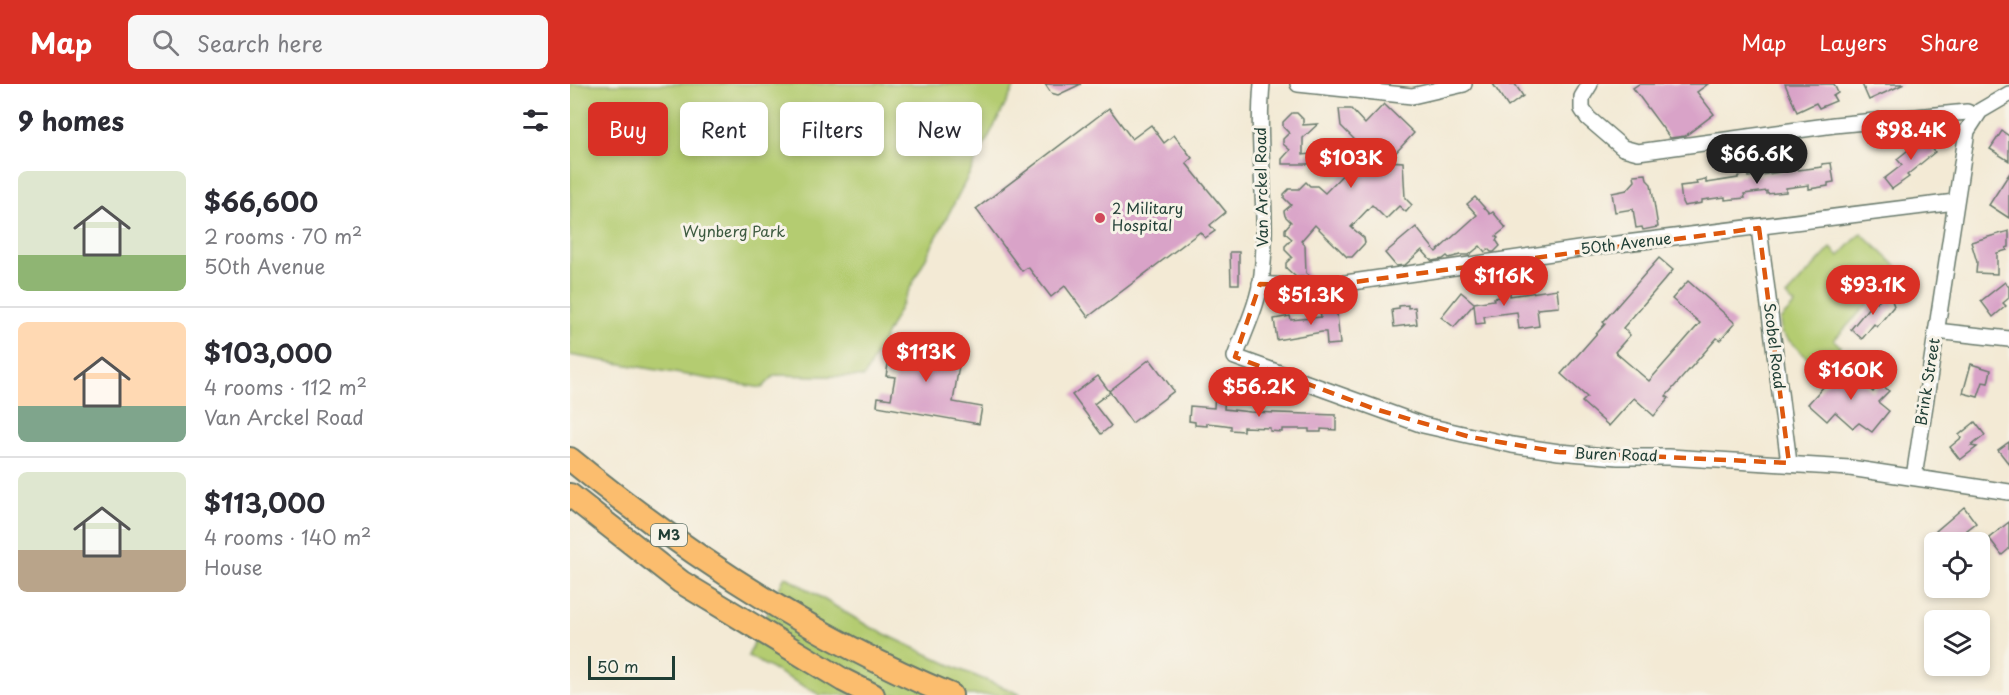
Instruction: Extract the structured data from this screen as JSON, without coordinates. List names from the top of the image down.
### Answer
{
  "streets": {
    "highway": ["M3"],
    "street": [
      "Van Arckel Road",
      "50th Avenue",
      "Scobel Road",
      "Brink Street",
      "Buren Road"
    ]
  },
  "crossings": [
    ["Van Arckel Road", "50th Avenue"],
    ["Van Arckel Road", "Buren Road"],
    ["50th Avenue", "Scobel Road"],
    ["50th Avenue", "Brink Street"],
    ["Scobel Road", "Buren Road"],
    ["Brink Street", "Buren Road"]
  ],
  "parks": ["Wynberg Park"],
  "places": ["2 Military Hospital"],
  "scale_bar": "50 m",
  "page": {
    "header": "Map",
    "search": "Search here",
    "nav": ["Map", "Layers", "Share"],
    "heading": "9 homes",
    "chip": [
      "Buy",
      "Rent",
      "Filters",
      "New"
    ],
    "price": [
      "$98.4K",
      "$66.6K",
      "$103K",
      "$116K",
      "$93.1K",
      "$51.3K",
      "$113K",
      "$160K",
      "$56.2K"
    ],
    "list": [
      {
        "name": "$66,600",
        "note": "2 rooms · 70 m² · 50th Avenue"
      },
      {
        "name": "$103,000",
        "note": "4 rooms · 112 m² · Van Arckel Road"
      },
      {
        "name": "$113,000",
        "note": "4 rooms · 140 m² · House"
      }
    ],
    "scale": "50 m"
  }
}
